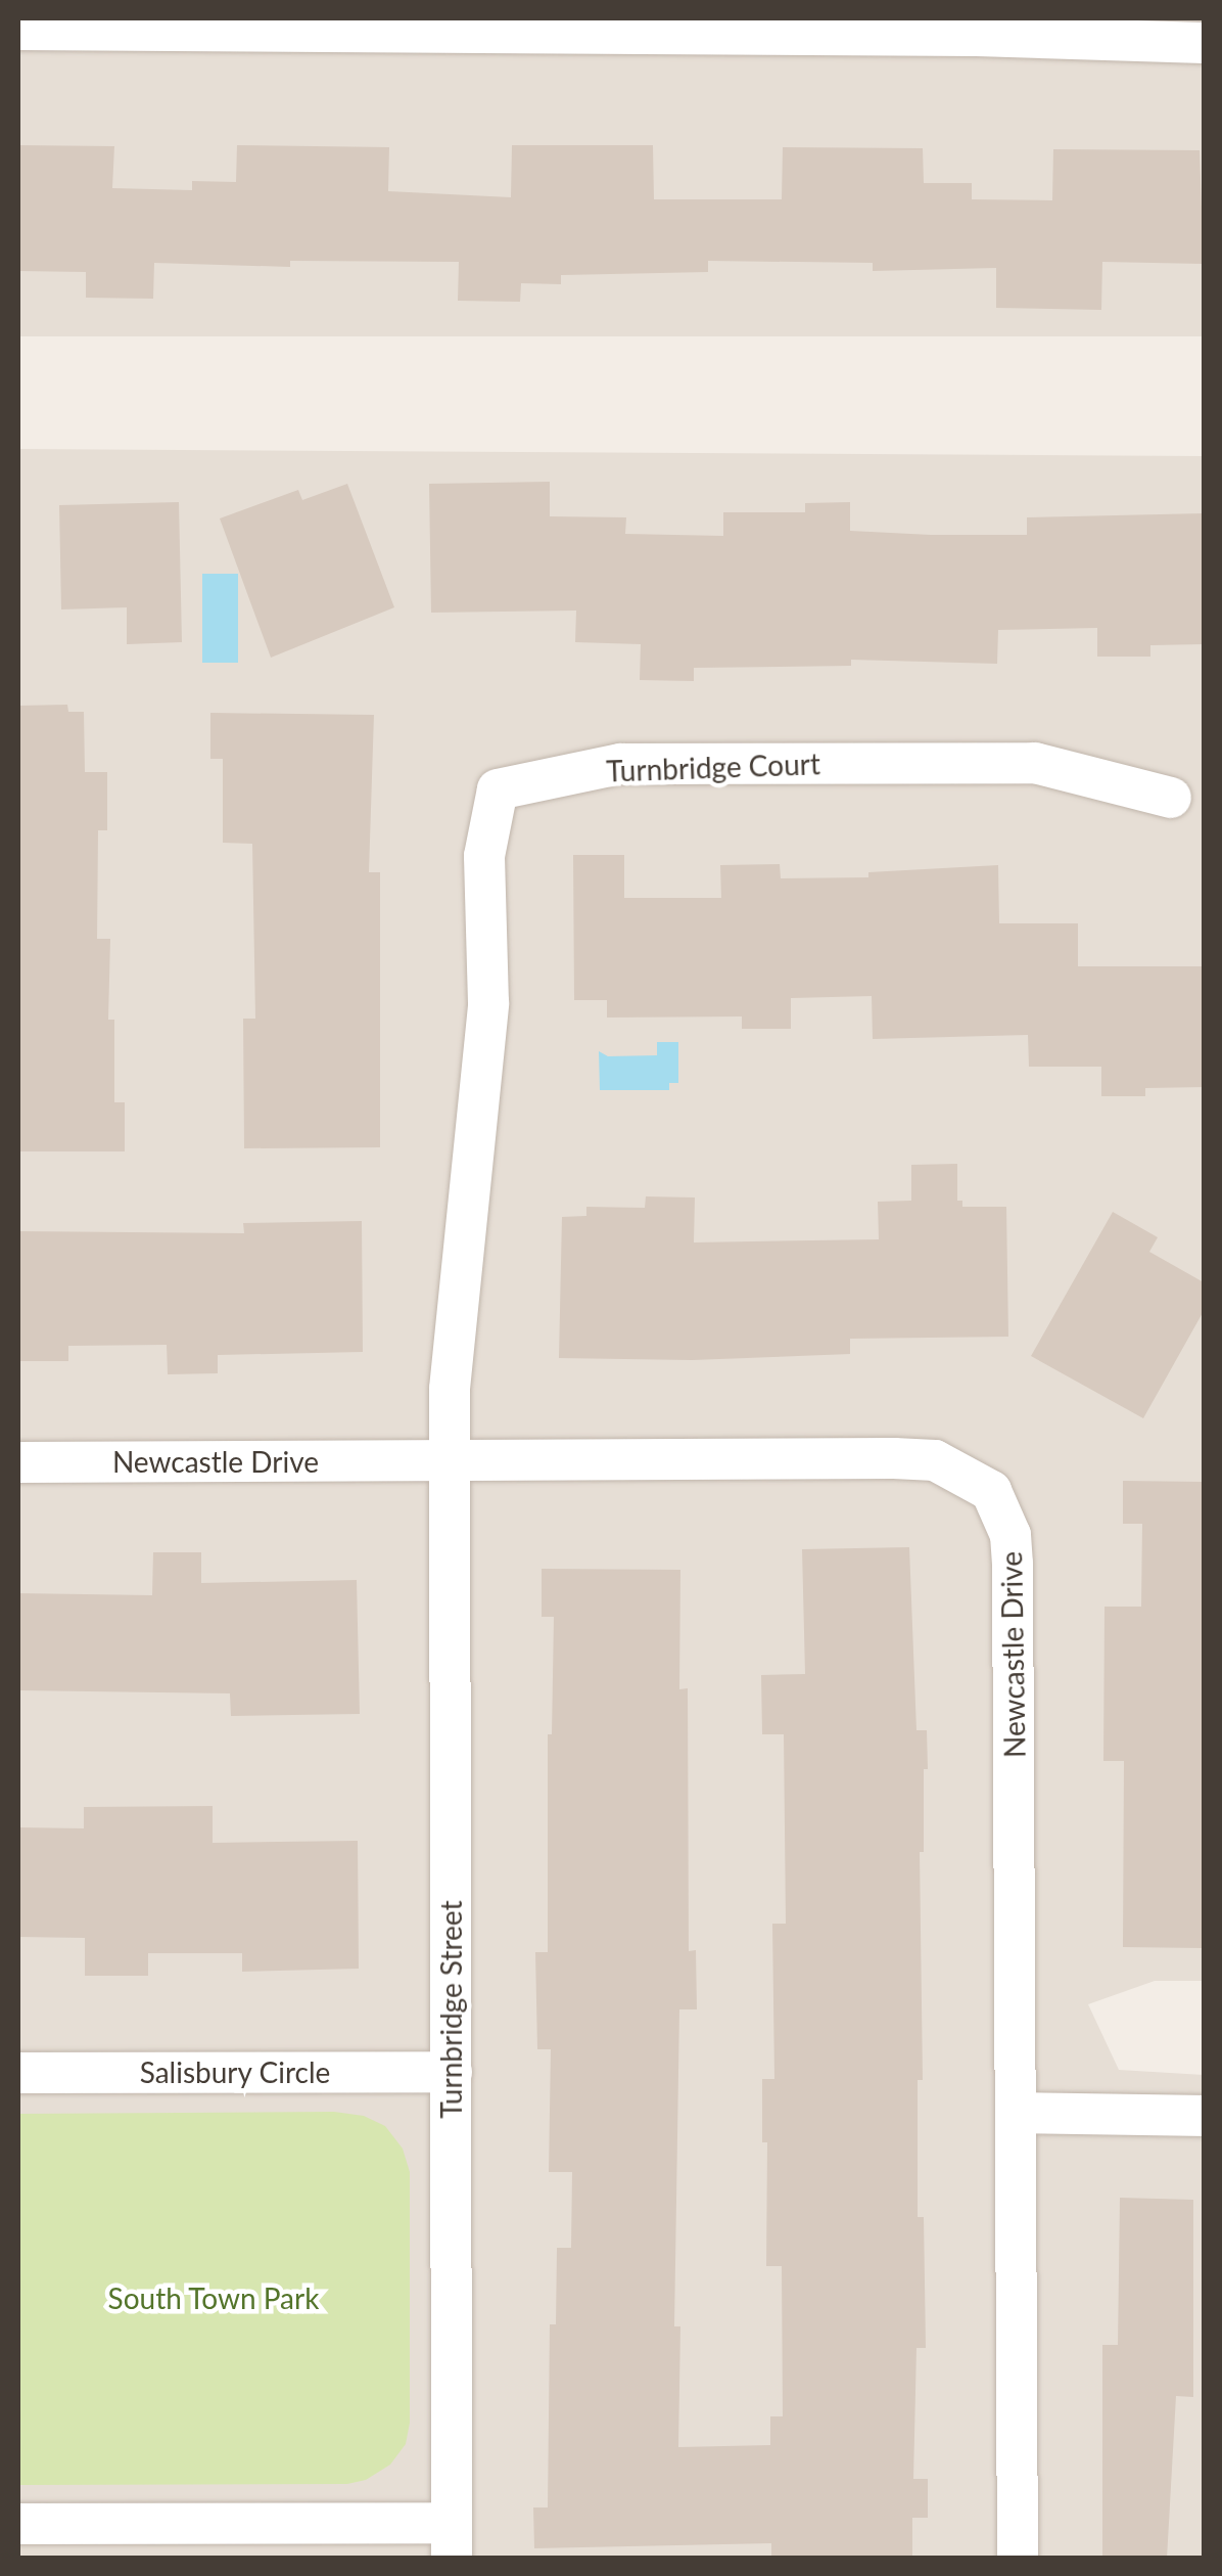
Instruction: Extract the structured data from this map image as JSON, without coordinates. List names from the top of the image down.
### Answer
{
  "streets": {
    "street": [
      "Turnbridge Court",
      "Newcastle Drive",
      "Turnbridge Street",
      "Salisbury Circle"
    ]
  },
  "crossings": [
    ["Turnbridge Court", "Newcastle Drive"],
    ["Turnbridge Court", "Turnbridge Street"],
    ["Newcastle Drive", "Turnbridge Street"],
    ["Turnbridge Street", "Salisbury Circle"]
  ],
  "parks": ["South Town Park"]
}
